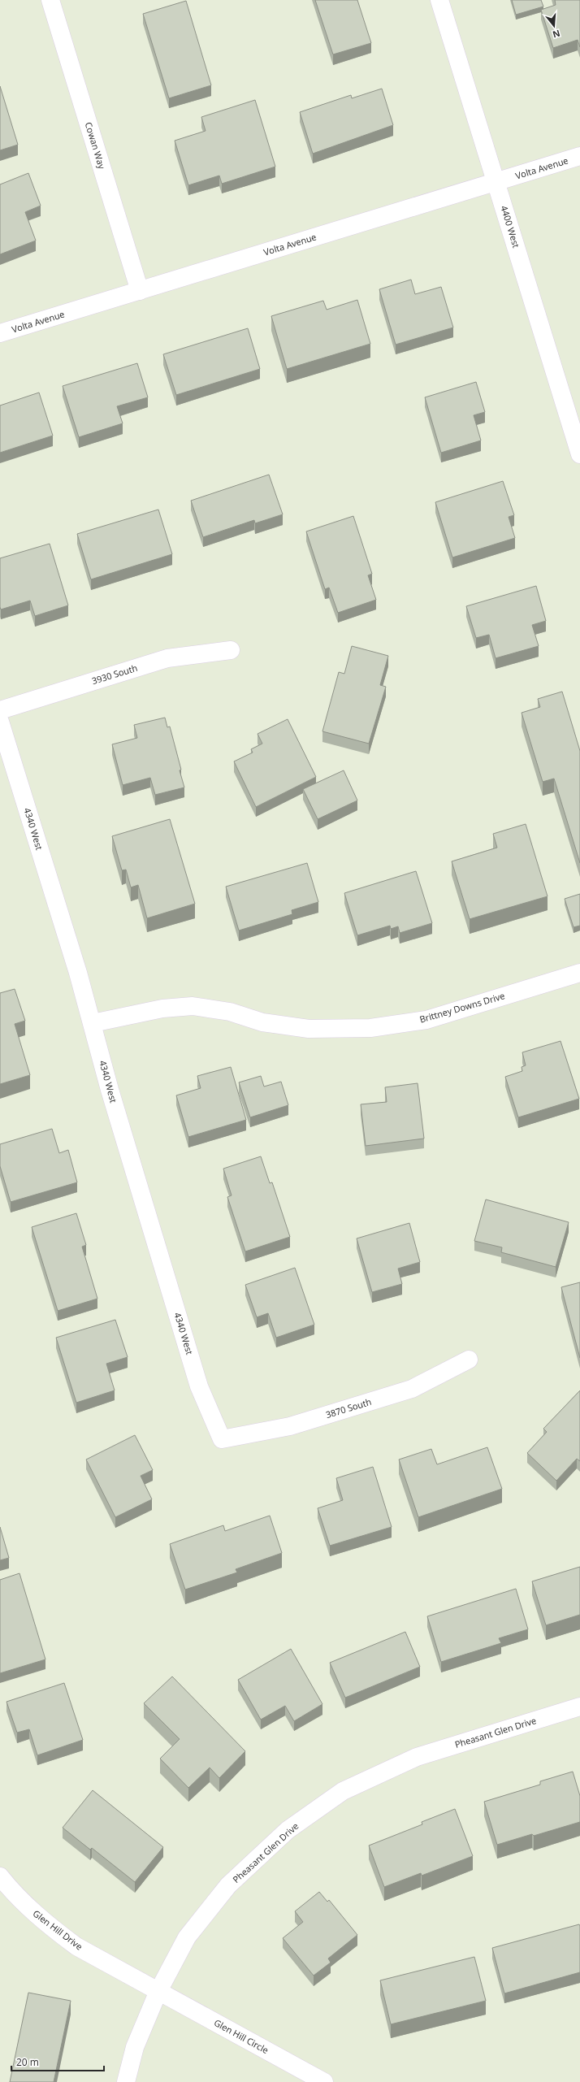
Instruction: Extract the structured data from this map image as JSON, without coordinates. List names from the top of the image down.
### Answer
{
  "streets": {
    "street": [
      "Cowan Way",
      "Volta Avenue",
      "4400 West",
      "3930 South",
      "4340 West",
      "Brittney Downs Drive",
      "3870 South",
      "Pheasant Glen Drive",
      "Glen Hill Drive",
      "Glen Hill Circle"
    ]
  },
  "crossings": [
    ["Cowan Way", "Volta Avenue"],
    ["Volta Avenue", "4400 West"],
    ["4340 West", "Brittney Downs Drive"],
    ["4340 West", "3870 South"],
    ["Pheasant Glen Drive", "Glen Hill Drive"],
    ["Pheasant Glen Drive", "Glen Hill Circle"],
    ["Glen Hill Drive", "Glen Hill Circle"]
  ],
  "scale_bar": "20 m",
  "north": "bottom"
}
